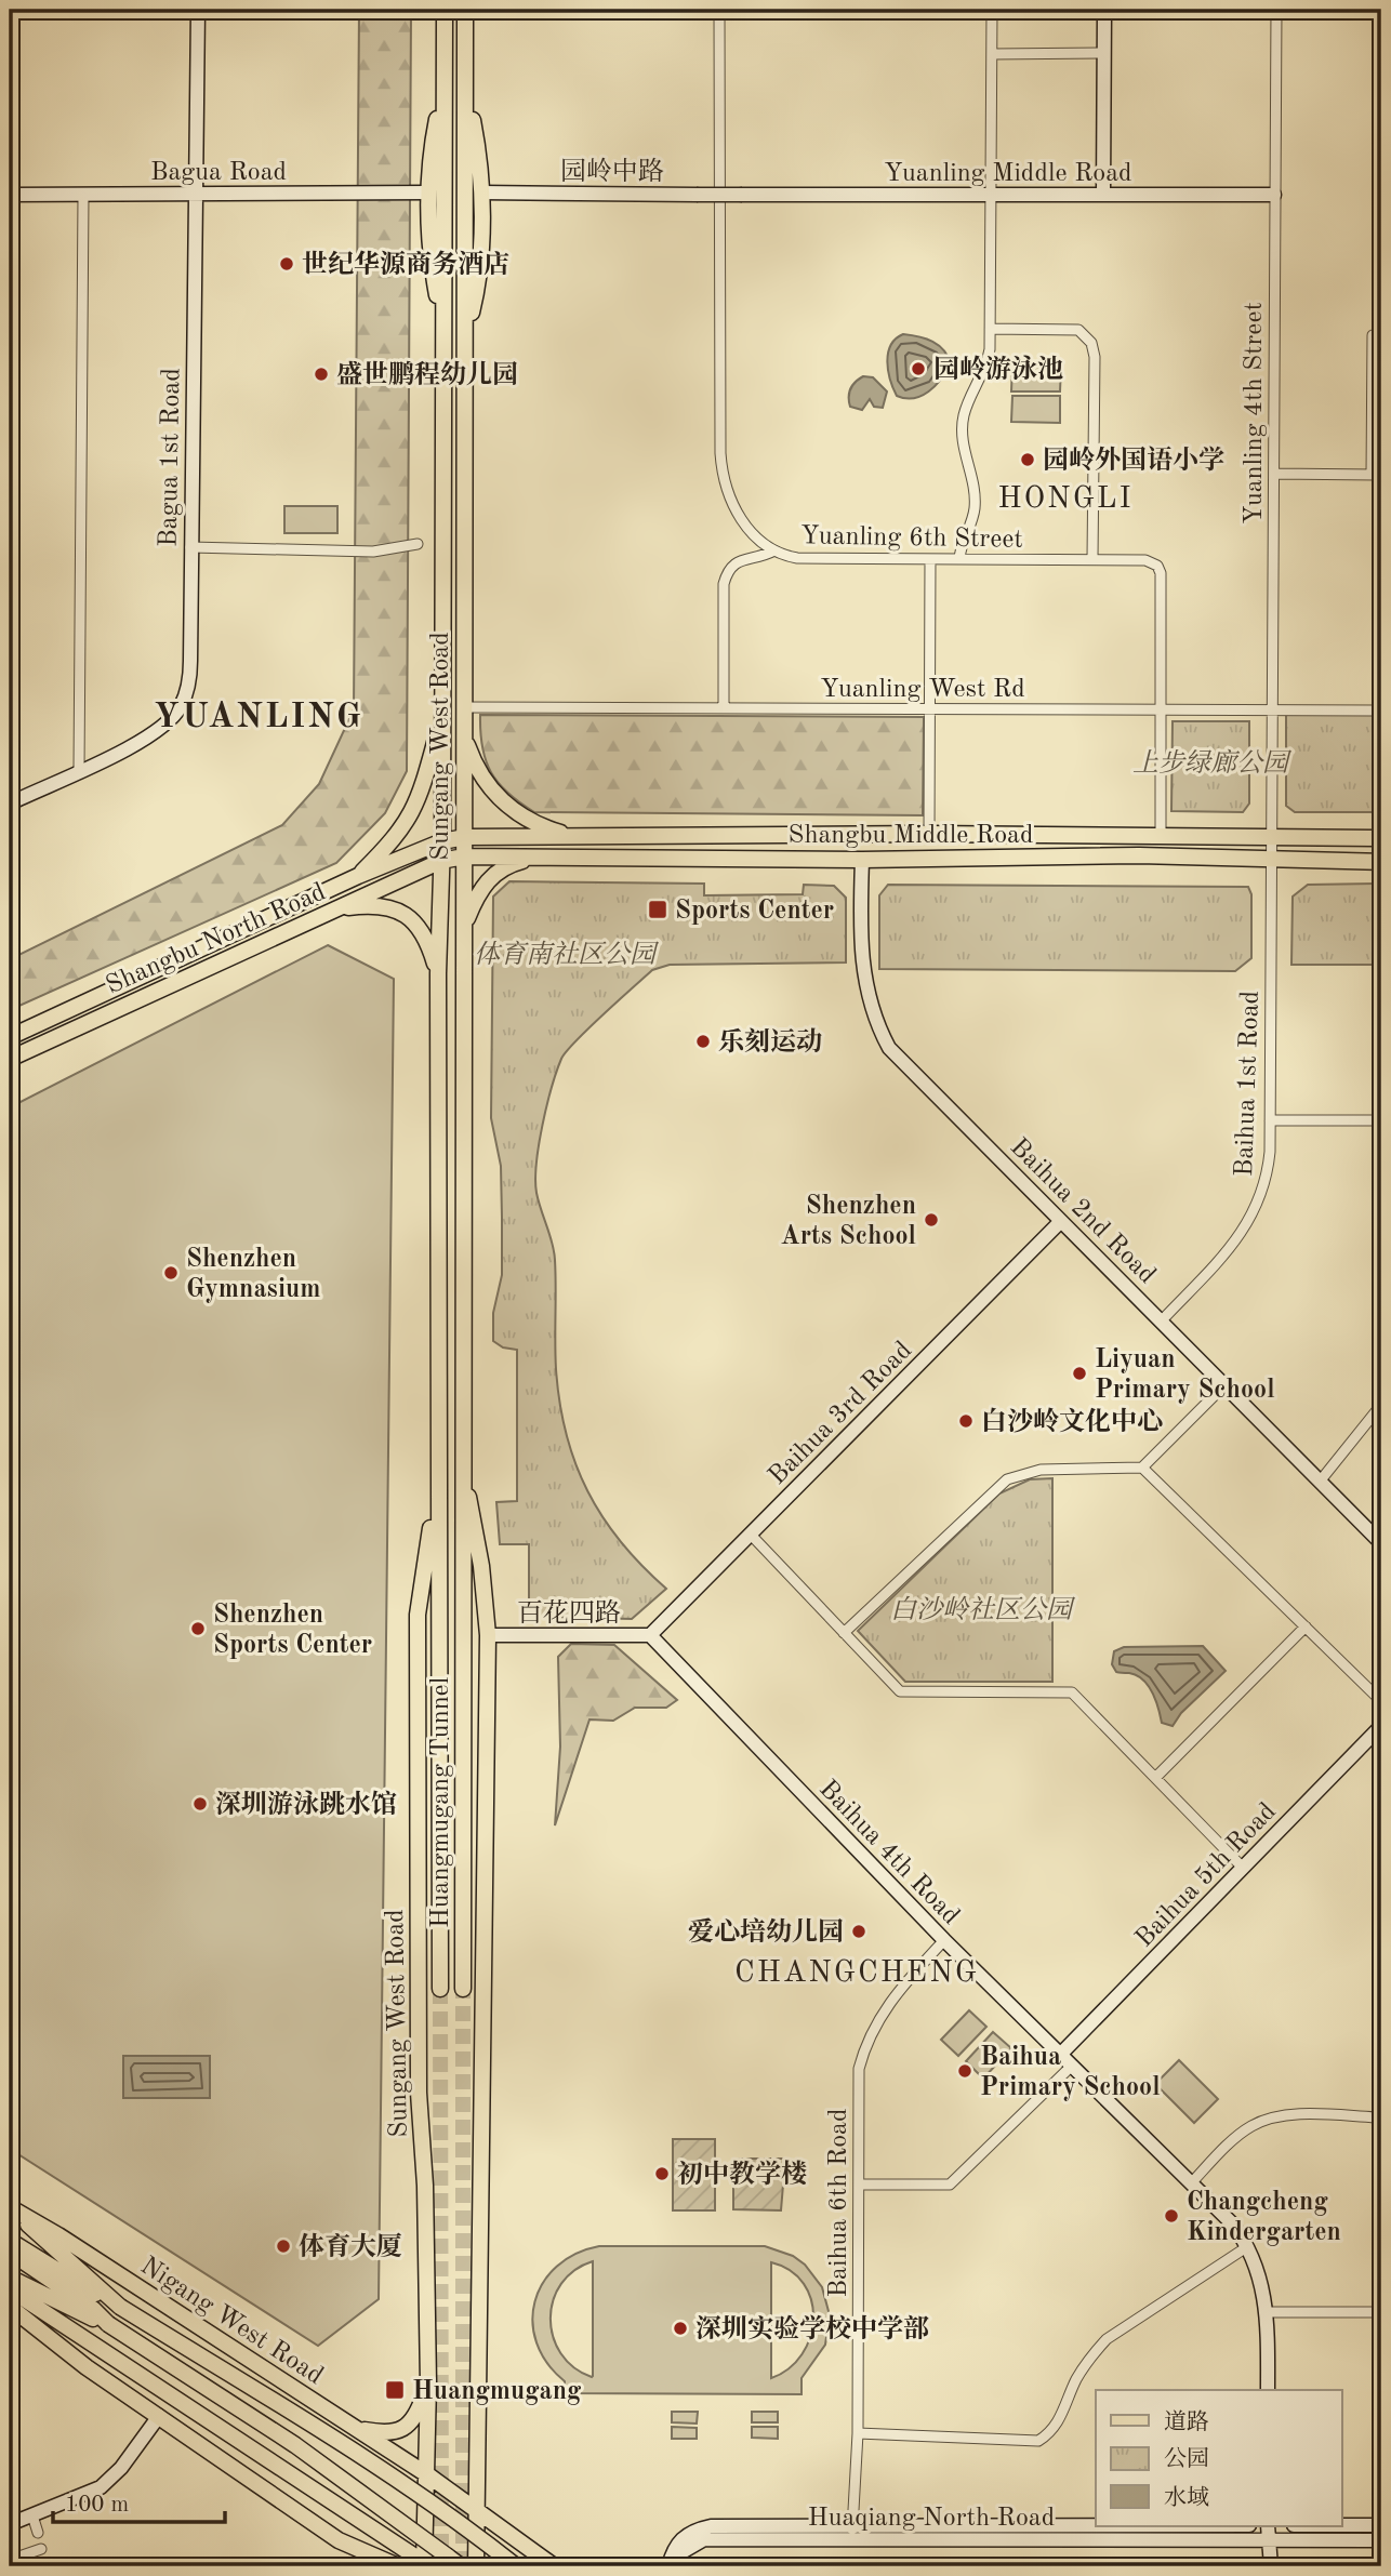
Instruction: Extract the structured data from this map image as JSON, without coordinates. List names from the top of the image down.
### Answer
{
  "streets": {
    "main road": [
      "Sungang West Road",
      "Shangbu Middle Road",
      "Shangbu North Road",
      "Huangmugang Tunnel",
      "Nigang West Road"
    ],
    "street": [
      "Bagua Road",
      "园岭中路",
      "Yuanling Middle Road",
      "Yuanling 4th Street",
      "Bagua 1st Road",
      "Yuanling 6th Street",
      "Yuanling West Rd",
      "Baihua 1st Road",
      "Baihua 2nd Road",
      "Baihua 3rd Road",
      "百花四路",
      "Baihua 4th Road",
      "Baihua 5th Road",
      "Baihua 6th Road",
      "Huaqiang North Road"
    ]
  },
  "crossings": [
    ["Bagua Road", "Bagua 1st Road"],
    ["园岭中路", "Yuanling Middle Road"],
    ["Yuanling Middle Road", "Yuanling 4th Street"],
    ["Yuanling 4th Street", "Yuanling West Rd"],
    ["Yuanling 4th Street", "Shangbu Middle Road"],
    ["Yuanling 4th Street", "Baihua 1st Road"],
    ["Yuanling 6th Street", "Yuanling West Rd"],
    ["Yuanling 6th Street", "Shangbu Middle Road"],
    ["Yuanling West Rd", "Sungang West Road"],
    ["Sungang West Road", "Shangbu Middle Road"],
    ["Sungang West Road", "Shangbu North Road"],
    ["Sungang West Road", "百花四路"],
    ["Sungang West Road", "Huangmugang Tunnel"],
    ["Sungang West Road", "Nigang West Road"],
    ["Shangbu Middle Road", "Shangbu North Road"],
    ["Shangbu Middle Road", "Baihua 1st Road"],
    ["Shangbu Middle Road", "Baihua 2nd Road"],
    ["Baihua 1st Road", "Baihua 2nd Road"],
    ["Baihua 2nd Road", "Baihua 3rd Road"],
    ["Baihua 3rd Road", "百花四路"],
    ["Baihua 3rd Road", "Baihua 4th Road"],
    ["百花四路", "Baihua 4th Road"],
    ["Baihua 4th Road", "Baihua 5th Road"],
    ["Baihua 4th Road", "Baihua 6th Road"],
    ["Baihua 6th Road", "Huaqiang North Road"]
  ],
  "districts": ["HONGLI", "YUANLING", "CHANGCHENG"],
  "parks": ["上步绿廊公园", "体育南社区公园", "白沙岭社区公园"],
  "places": {
    "other": [
      "世纪华源商务酒店",
      "园岭游泳池",
      "盛世鹏程幼儿园",
      "园岭外国语小学",
      "乐刻运动",
      "Shenzhen Arts School",
      "Shenzhen Gymnasium",
      "Liyuan Primary School",
      "白沙岭文化中心",
      "Shenzhen Sports Center",
      "深圳游泳跳水馆",
      "爱心培幼儿园",
      "Baihua Primary School",
      "初中教学楼",
      "Changcheng Kindergarten",
      "体育大厦",
      "深圳实验学校中学部"
    ],
    "transit": ["Sports Center", "Huangmugang"]
  },
  "legend": ["道路", "公园", "水域"],
  "scale_bar": "100 m"
}
